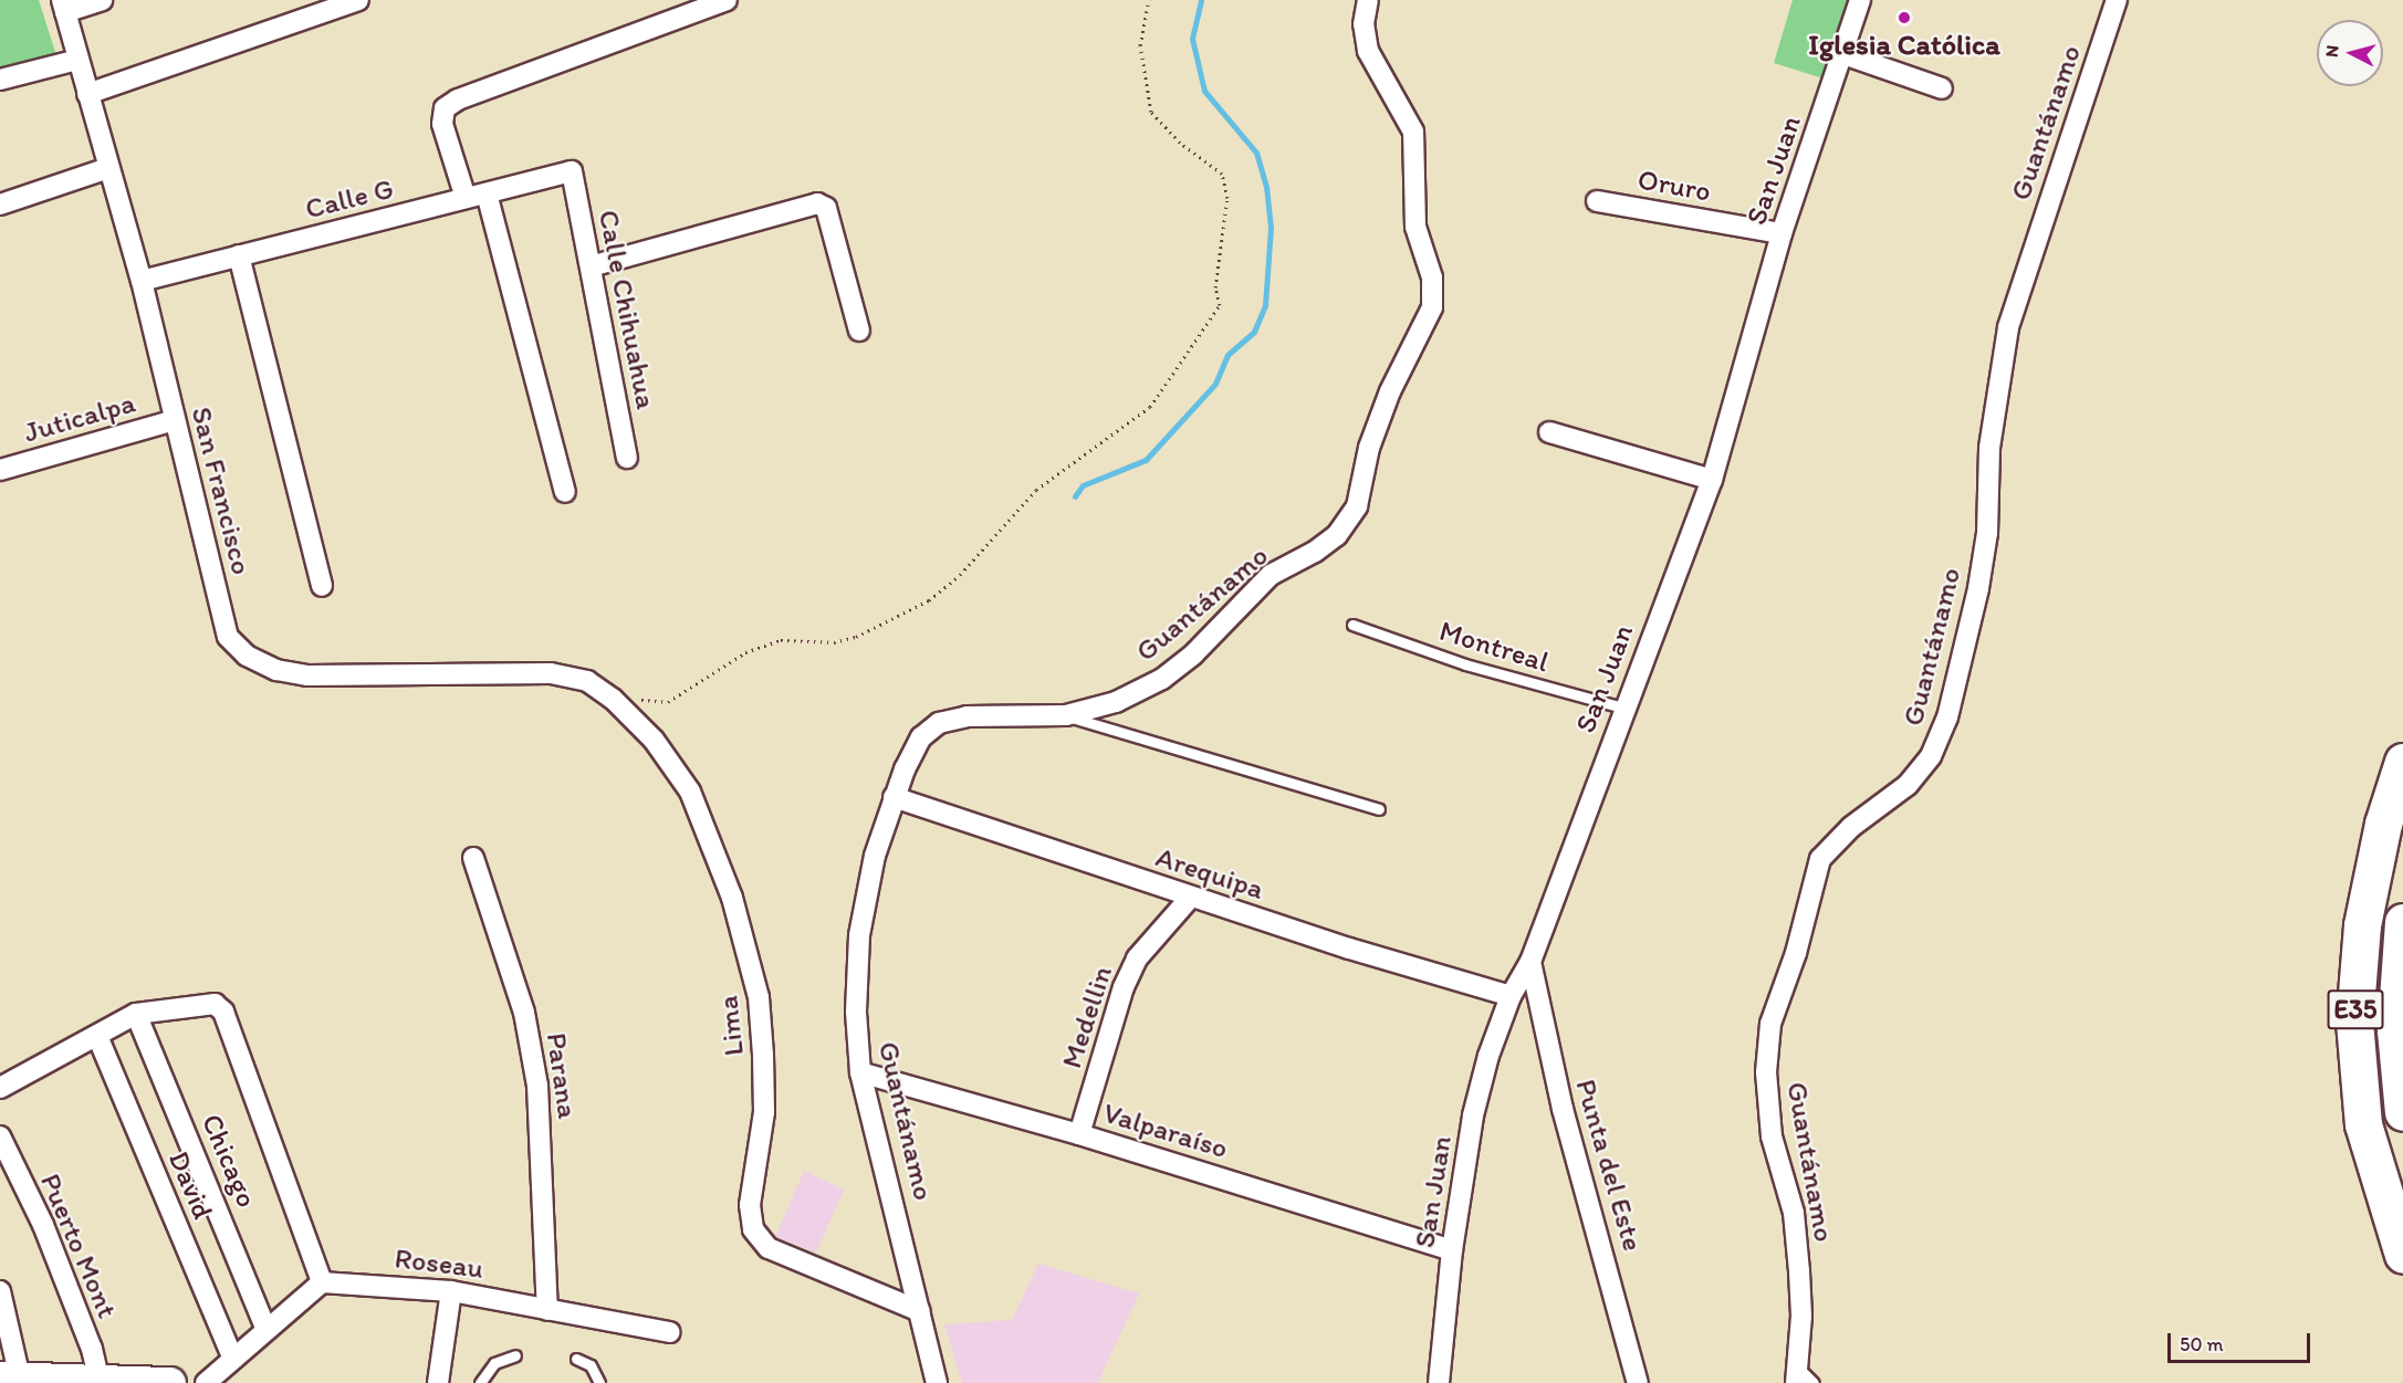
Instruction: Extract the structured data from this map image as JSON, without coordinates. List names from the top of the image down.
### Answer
{
  "streets": {
    "highway": ["E35"],
    "street": [
      "Guantánamo",
      "San Juan",
      "Oruro",
      "Calle G",
      "Calle Chihuahua",
      "Juticalpa",
      "San Francisco",
      "Arequipa",
      "Medellin",
      "Lima",
      "Parana",
      "Valparaíso",
      "Chicago",
      "Punta del Este",
      "David",
      "Puerto Mont",
      "Roseau"
    ],
    "lane": ["Montreal"]
  },
  "crossings": [
    ["Guantánamo", "Arequipa"],
    ["Guantánamo", "Lima"],
    ["Guantánamo", "Valparaíso"],
    ["San Juan", "Oruro"],
    ["San Juan", "Montreal"],
    ["San Juan", "Arequipa"],
    ["San Juan", "Valparaíso"],
    ["San Juan", "Punta del Este"],
    ["Calle G", "Calle Chihuahua"],
    ["Calle G", "San Francisco"],
    ["Juticalpa", "San Francisco"],
    ["San Francisco", "Lima"],
    ["Arequipa", "Medellin"],
    ["Medellin", "Valparaíso"],
    ["Parana", "Roseau"]
  ],
  "places": ["Iglesia Católica"],
  "scale_bar": "50 m",
  "north": "left"
}
